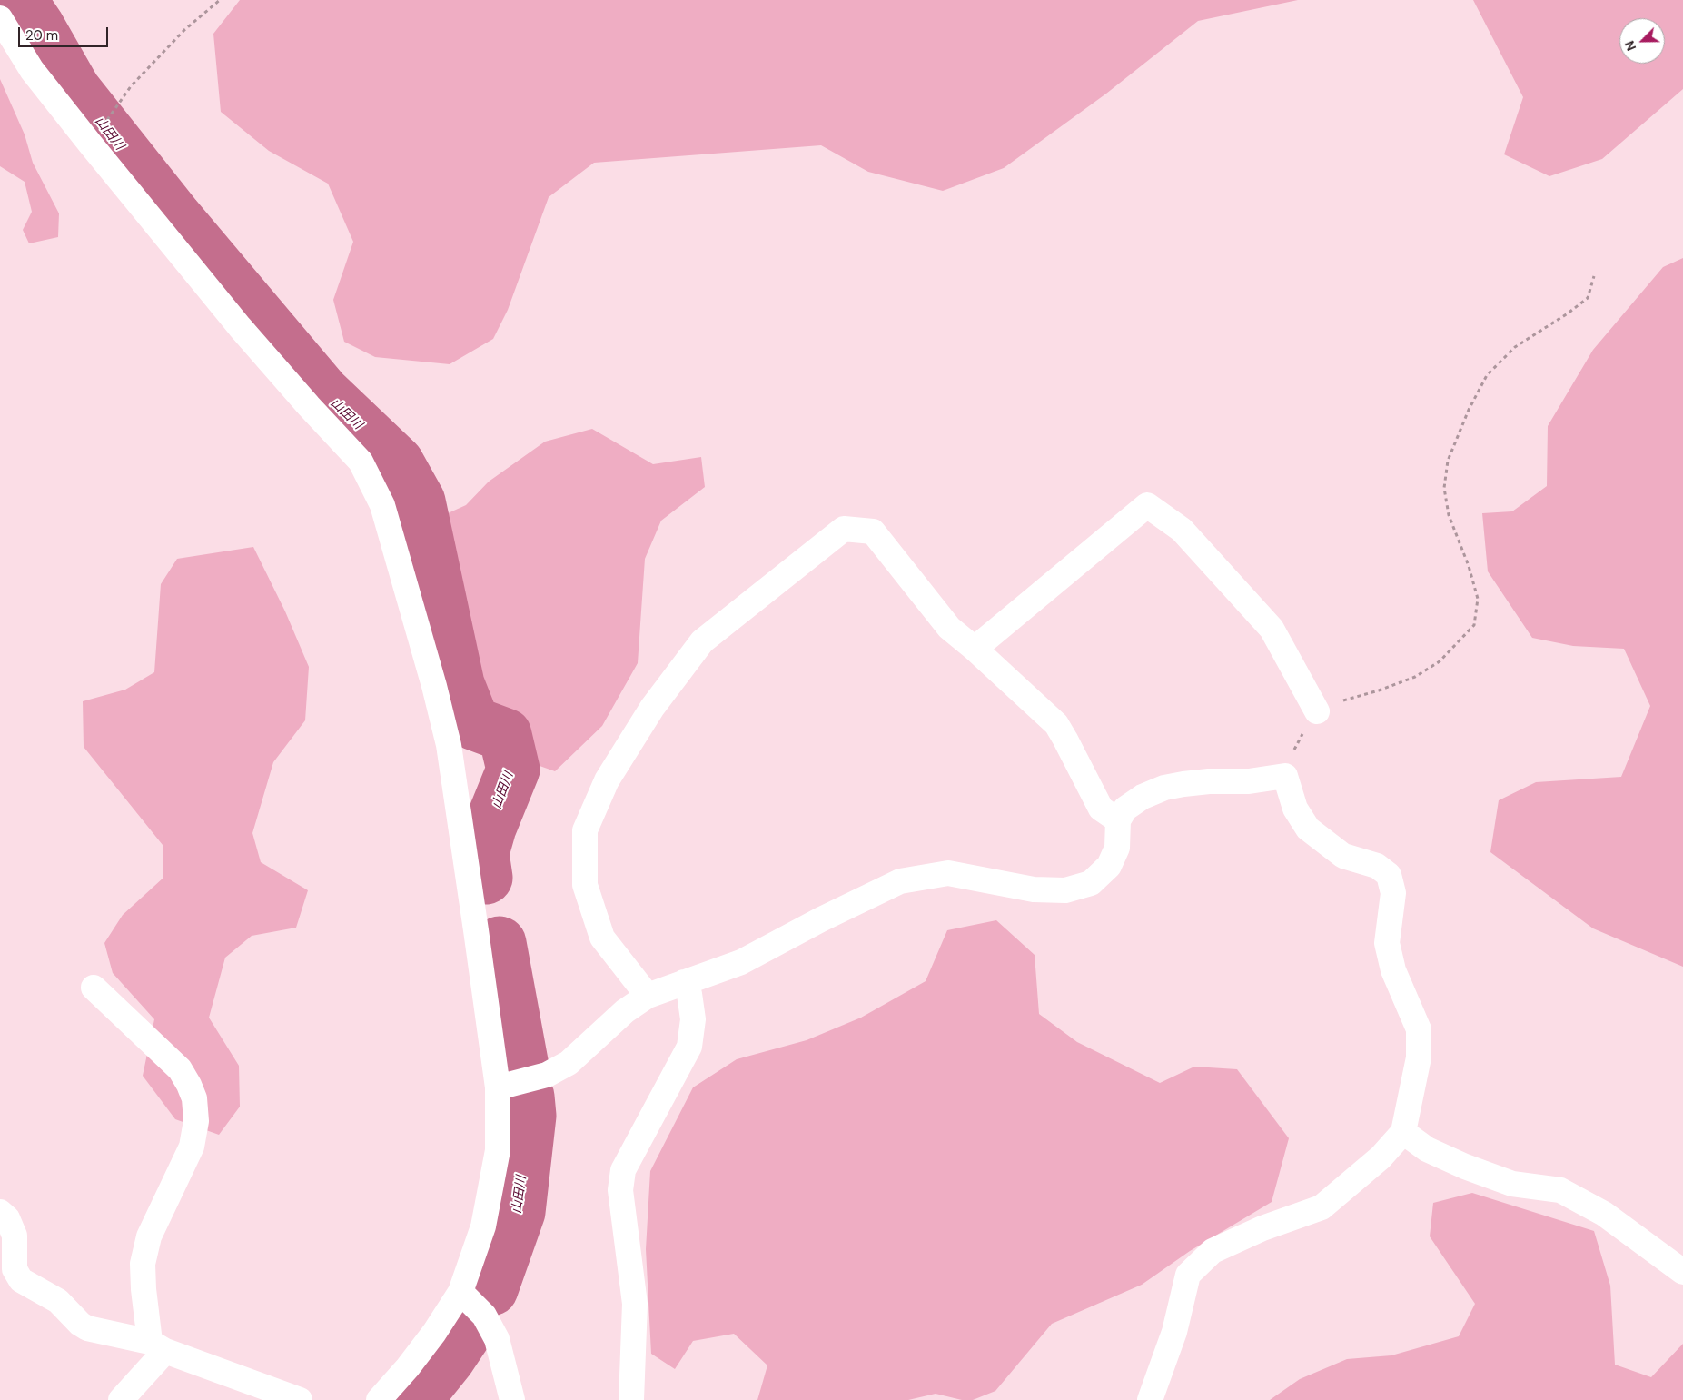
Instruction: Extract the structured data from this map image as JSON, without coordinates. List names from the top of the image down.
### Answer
{
  "water": ["山田川"],
  "scale_bar": "20 m",
  "north": "bottom left"
}
